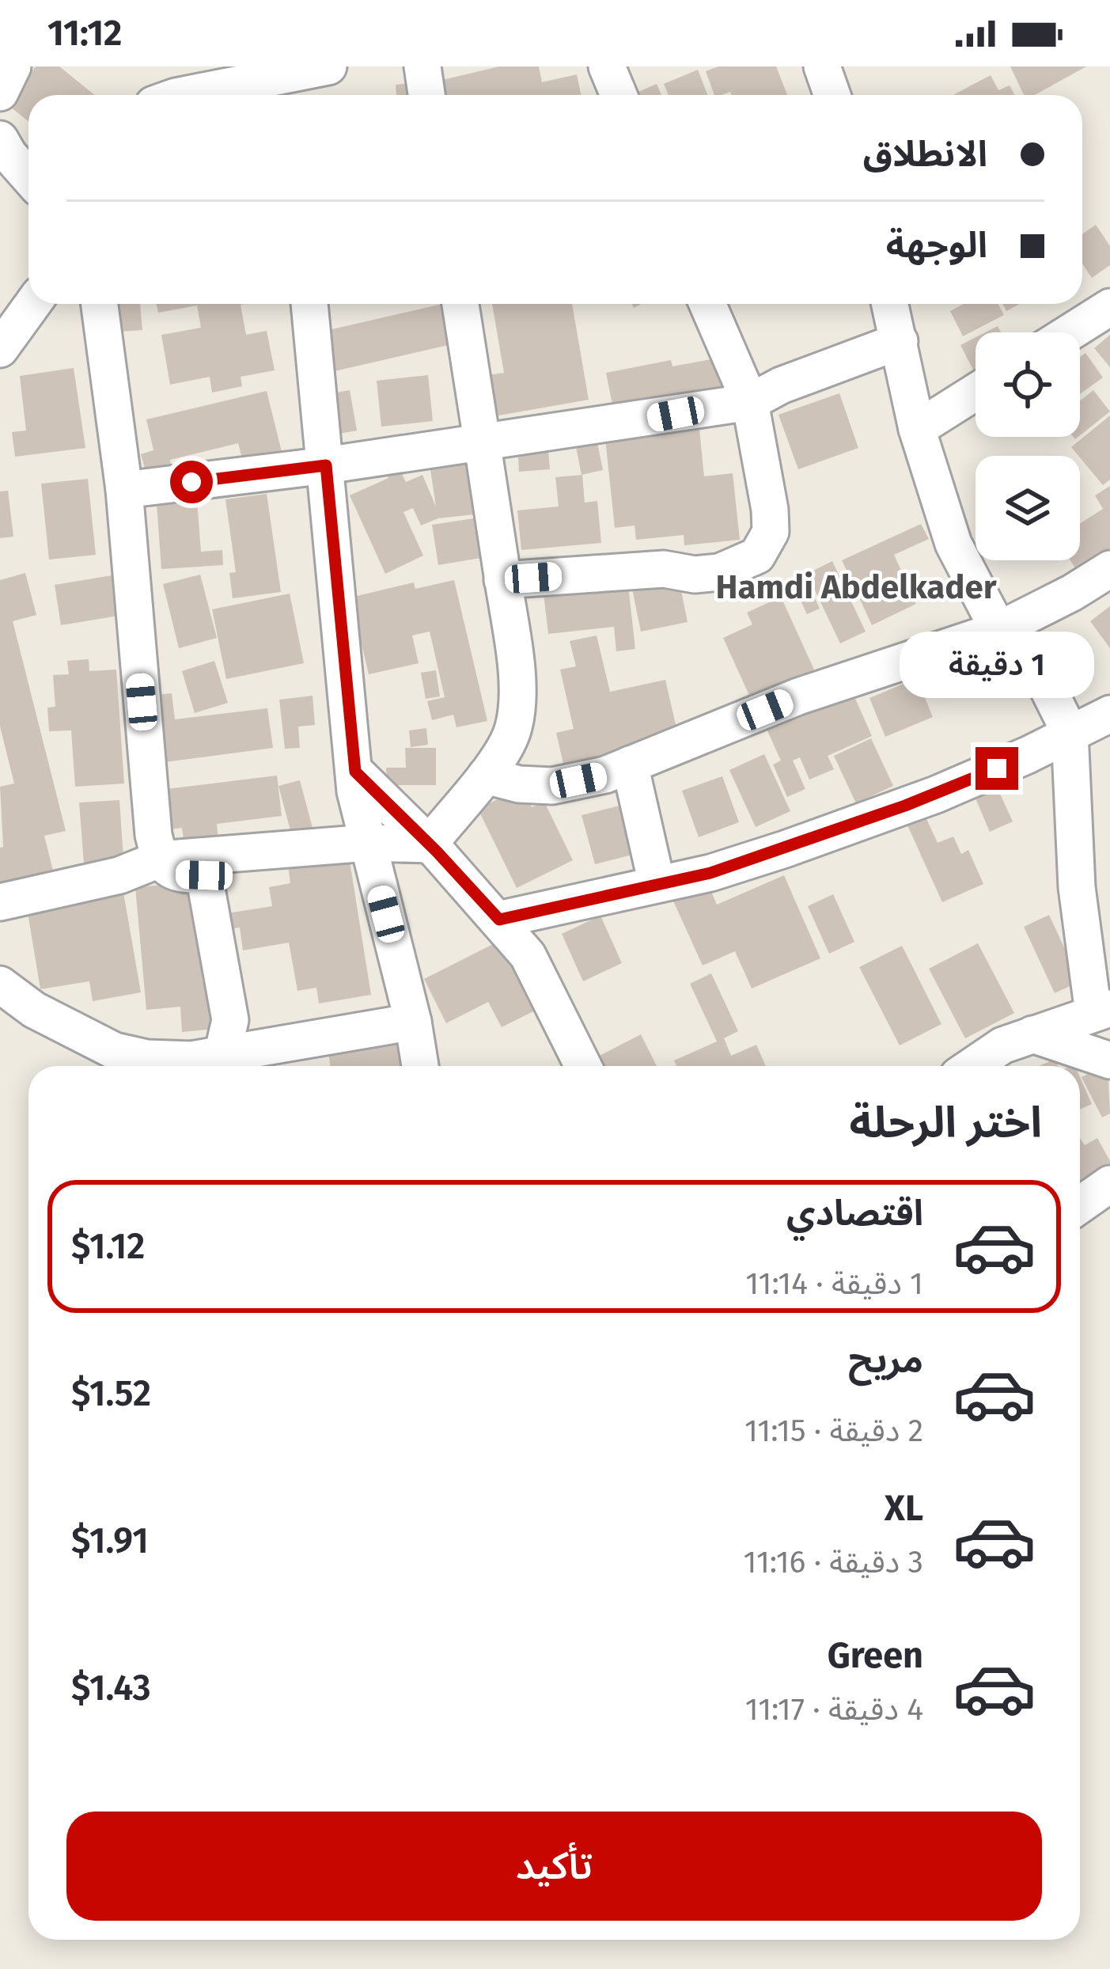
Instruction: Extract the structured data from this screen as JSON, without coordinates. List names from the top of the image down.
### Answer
{
  "districts": ["Hamdi Abdelkader"],
  "page": {
    "status": "11:12",
    "banner": ["الانطلاق", "الوجهة"],
    "bubble": "1 دقيقة",
    "heading": "اختر الرحلة",
    "list": [
      {
        "name": "اقتصادي",
        "note": "1 دقيقة · 11:14",
        "value": "$1.12"
      },
      {
        "name": "مريح",
        "note": "2 دقيقة · 11:15",
        "value": "$1.52"
      },
      {
        "name": "XL",
        "note": "3 دقيقة · 11:16",
        "value": "$1.91"
      },
      {
        "name": "Green",
        "note": "4 دقيقة · 11:17",
        "value": "$1.43"
      }
    ],
    "buttons": "تأكيد"
  }
}
